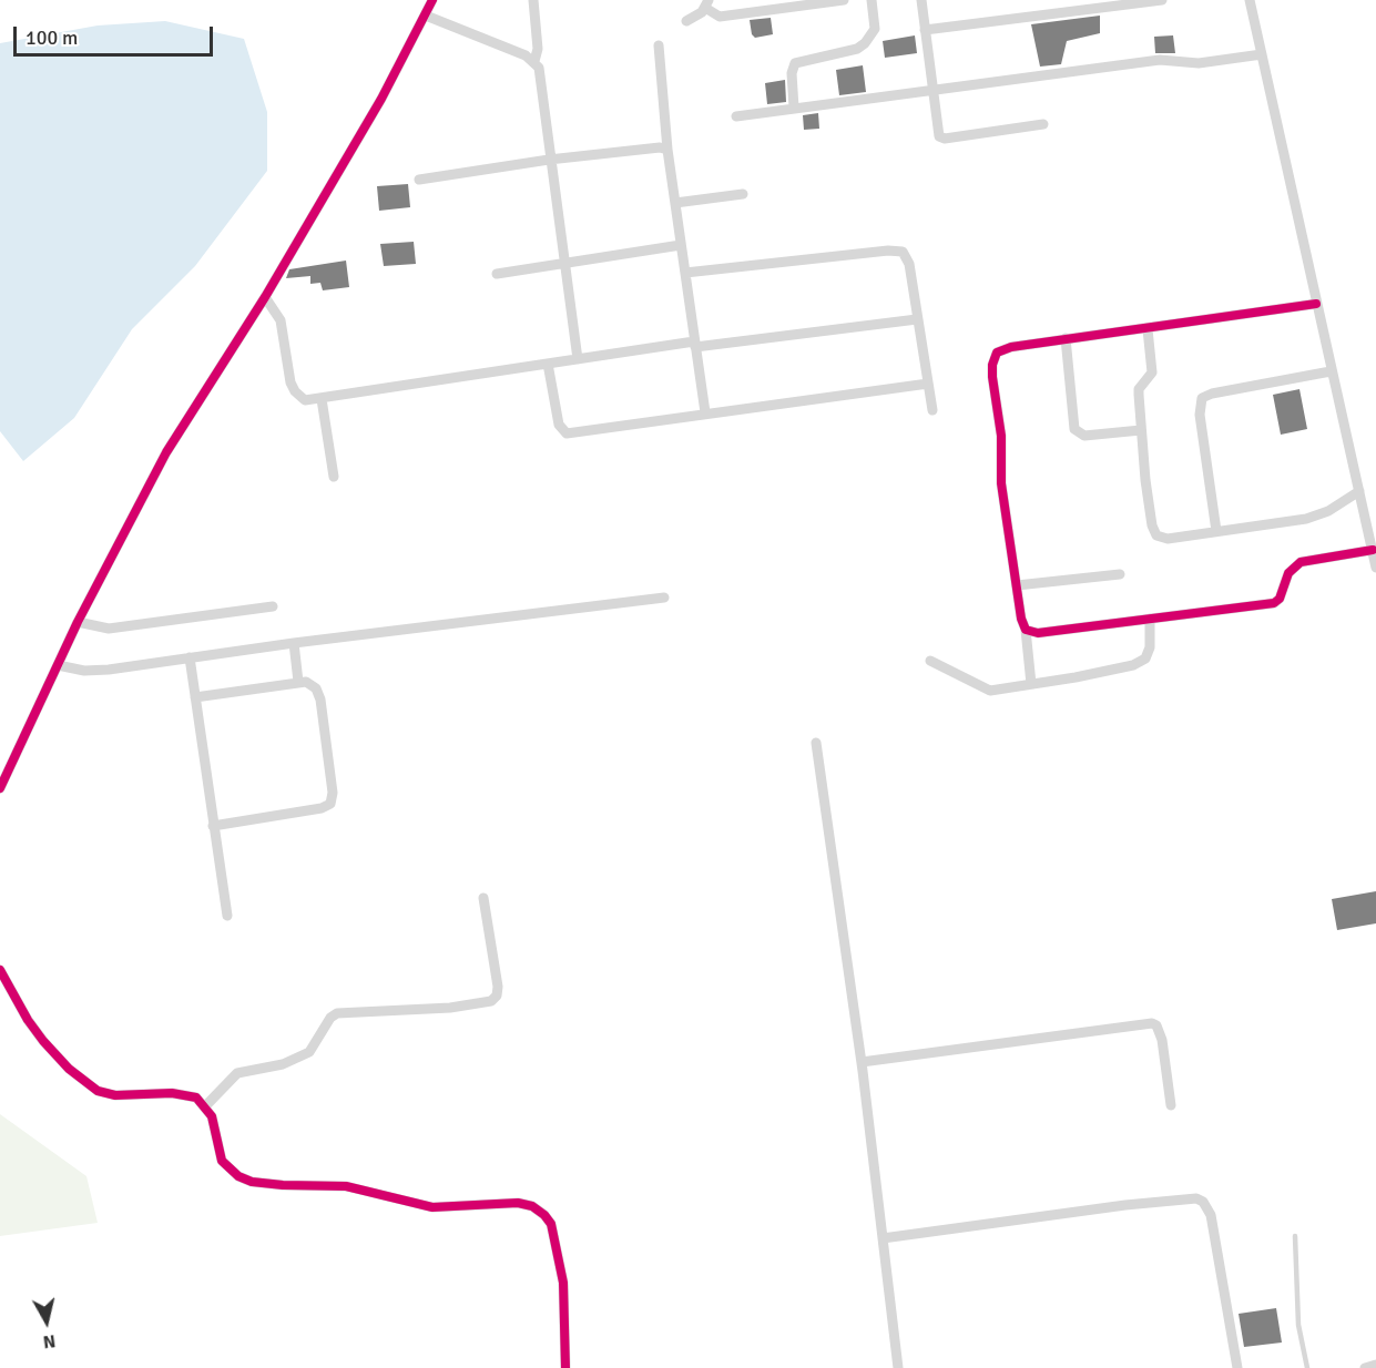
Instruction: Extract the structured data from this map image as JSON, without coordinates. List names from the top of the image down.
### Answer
{
  "scale_bar": "100 m",
  "north": "bottom"
}
